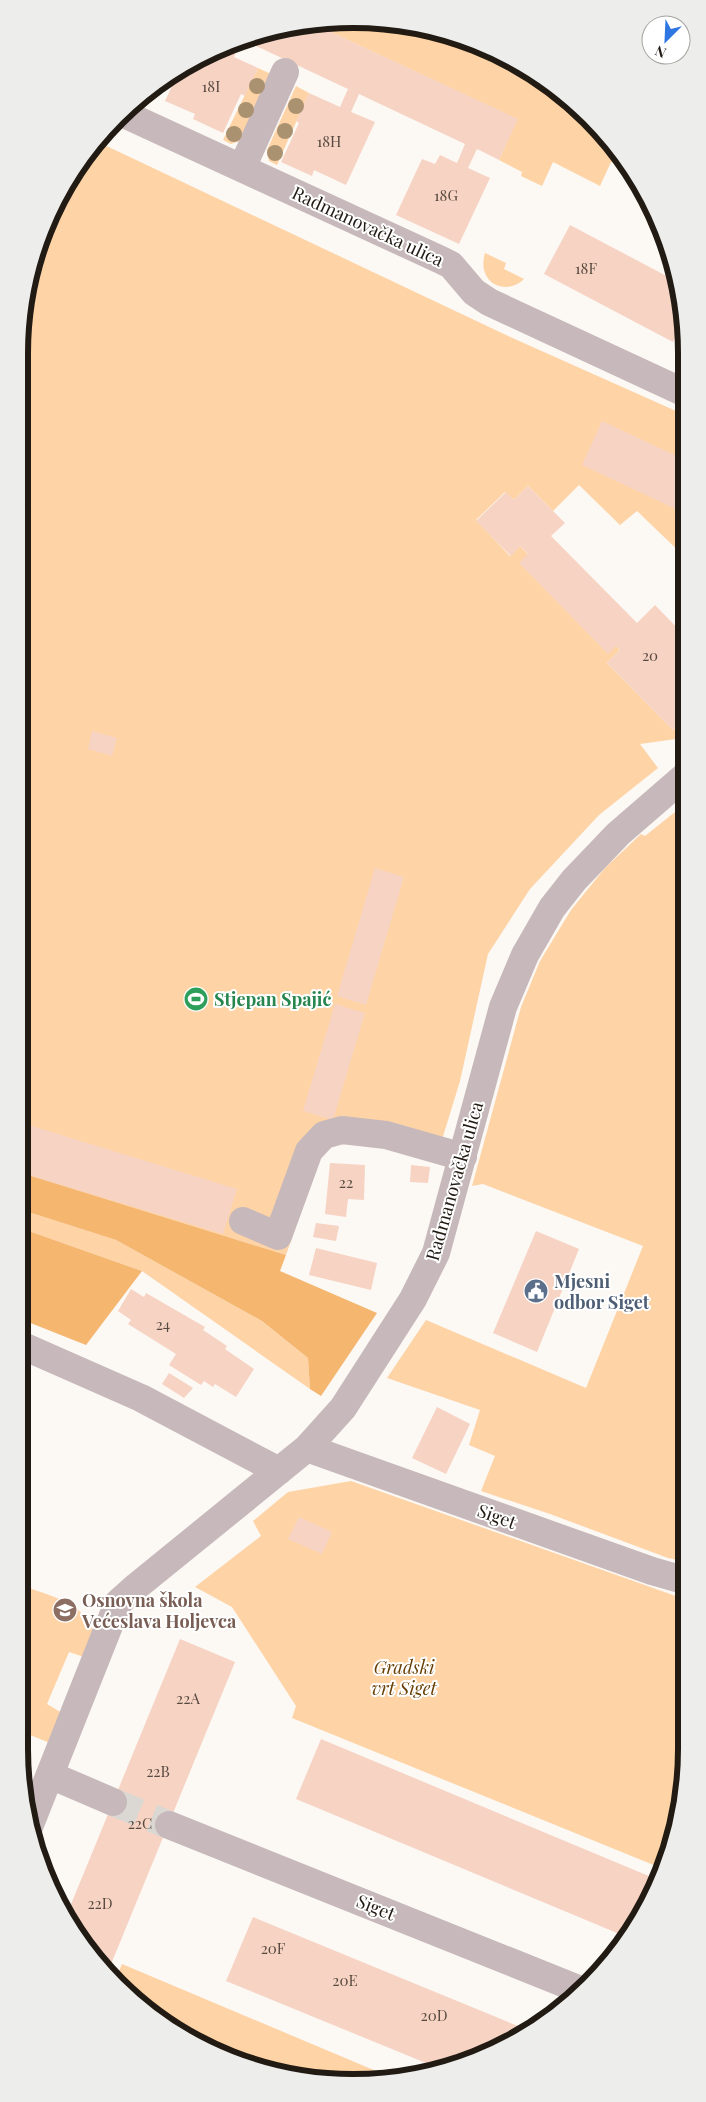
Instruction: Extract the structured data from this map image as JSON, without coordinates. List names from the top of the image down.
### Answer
{
  "streets": {
    "street": ["Radmanovačka ulica", "Siget"]
  },
  "crossings": [
    ["Radmanovačka ulica", "Siget"]
  ],
  "parks": ["Gradski vrt Siget"],
  "places": {
    "sports": ["Stjepan Spajić"],
    "public building": ["Mjesni odbor Siget"],
    "school or university": ["Osnovna škola Većeslava Holjevca"]
  },
  "house_numbers": [
    "18I",
    "18H",
    "18G",
    "18F",
    "20",
    "22",
    "24",
    "22A",
    "22B",
    "22C",
    "22D",
    "20F",
    "20E",
    "20D"
  ],
  "north": "bottom left"
}
